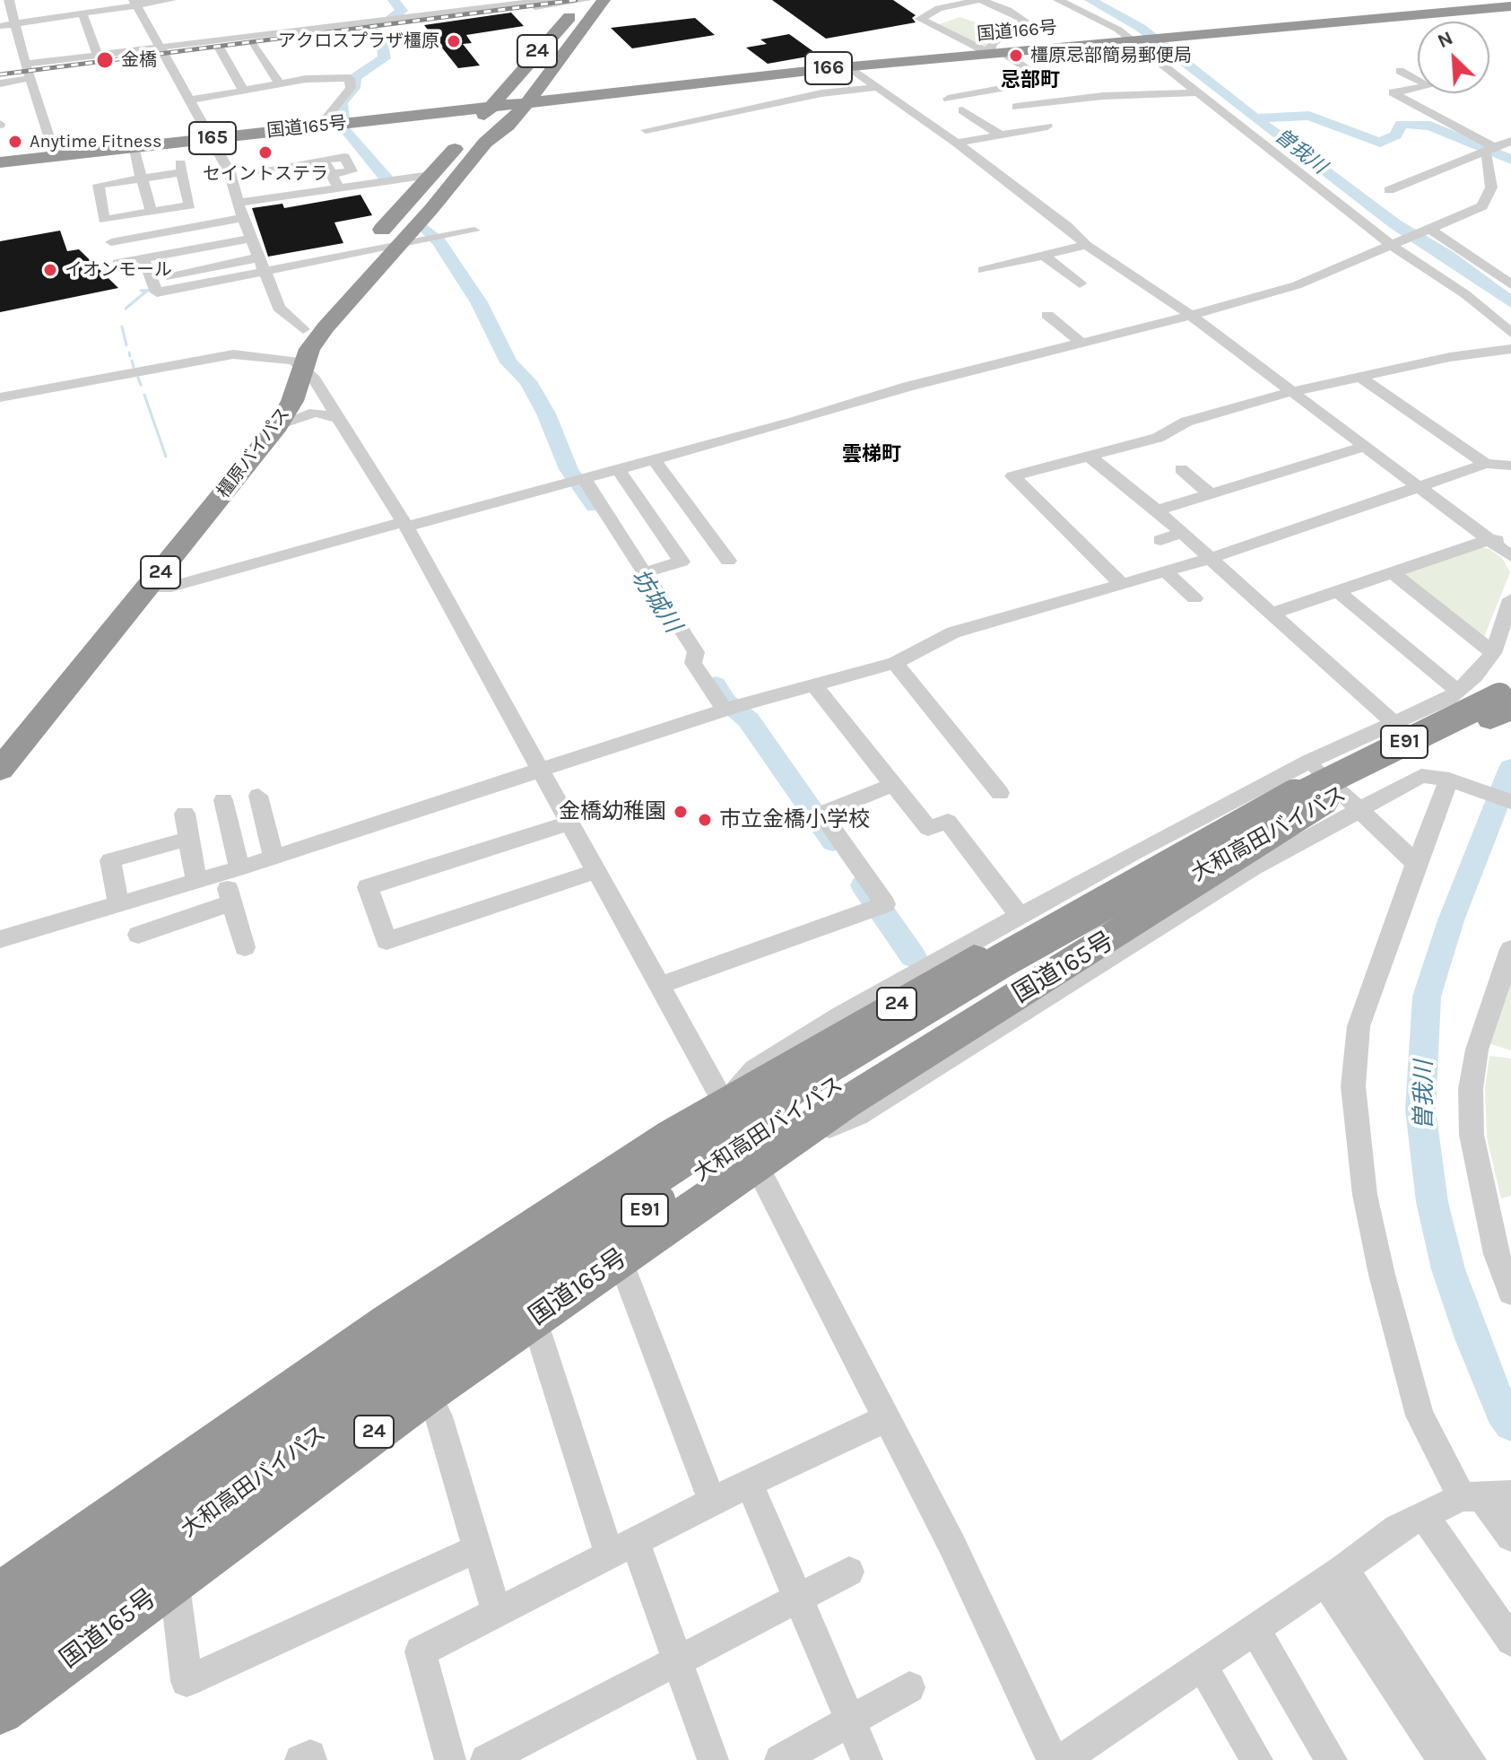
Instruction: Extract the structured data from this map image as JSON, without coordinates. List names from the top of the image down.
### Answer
{
  "streets": {
    "highway": [
      "国道166号",
      "24",
      "166",
      "国道165号",
      "165",
      "橿原バイパス",
      "E91",
      "大和高田バイパス"
    ]
  },
  "crossings": [
    ["国道166号", "橿原バイパス"],
    ["24", "国道165号"],
    ["24", "大和高田バイパス"],
    ["国道165号", "大和高田バイパス"]
  ],
  "districts": ["忌部町", "雲梯町"],
  "water": ["曽我川", "坊城川"],
  "places": [
    "アクロスプラザ橿原",
    "橿原忌部簡易郵便局",
    "金橋",
    "Anytime Fitness",
    "セイントステラ",
    "イオンモール",
    "金橋幼稚園",
    "市立金橋小学校"
  ],
  "north": "top left"
}
